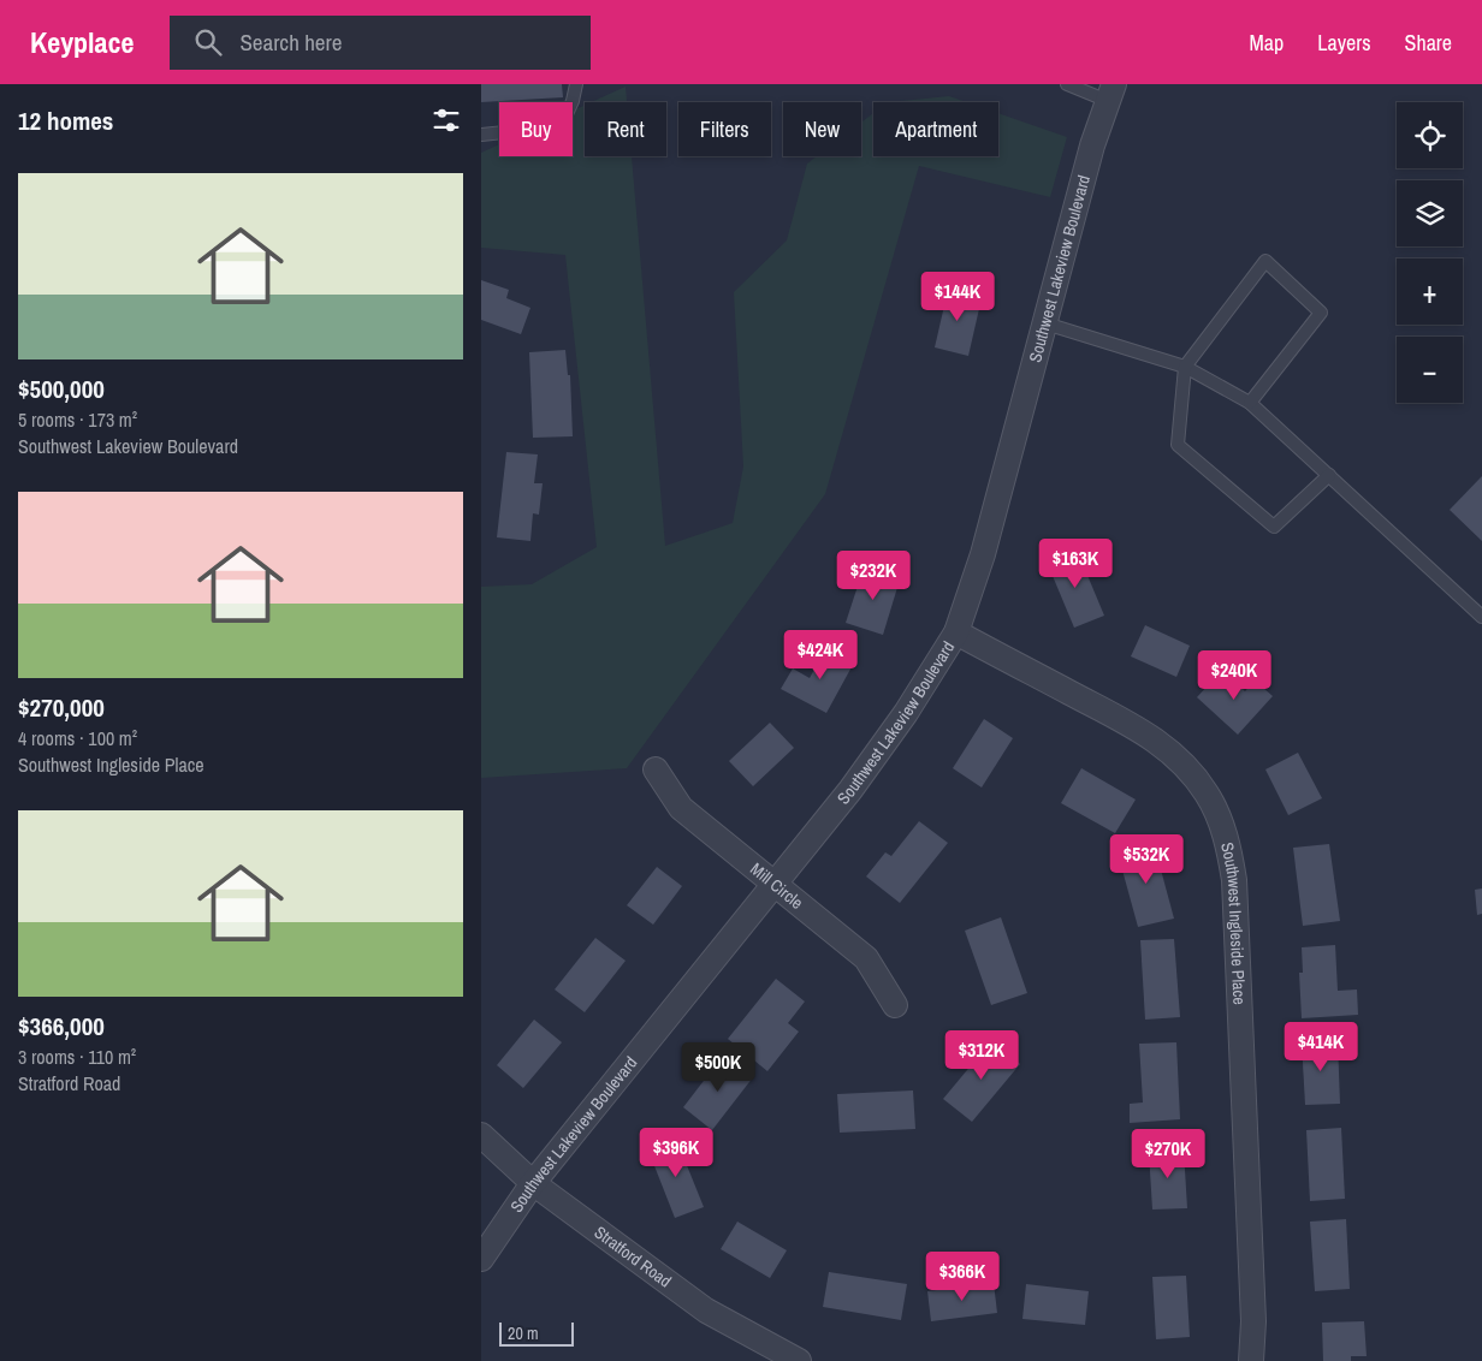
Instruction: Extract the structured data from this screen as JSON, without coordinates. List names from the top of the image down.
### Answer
{
  "streets": {
    "street": [
      "Southwest Lakeview Boulevard",
      "Mill Circle",
      "Southwest Ingleside Place",
      "Stratford Road"
    ]
  },
  "crossings": [
    ["Southwest Lakeview Boulevard", "Mill Circle"],
    ["Southwest Lakeview Boulevard", "Southwest Ingleside Place"],
    ["Southwest Lakeview Boulevard", "Stratford Road"]
  ],
  "scale_bar": "20 m",
  "page": {
    "header": "Keyplace",
    "search": "Search here",
    "nav": ["Map", "Layers", "Share"],
    "heading": "12 homes",
    "map_buttons": ["+", "−"],
    "chip": [
      "Buy",
      "Rent",
      "Filters",
      "New",
      "Apartment"
    ],
    "list": [
      {
        "name": "$500,000",
        "note": "5 rooms · 173 m² · Southwest Lakeview Boulevard"
      },
      {
        "name": "$270,000",
        "note": "4 rooms · 100 m² · Southwest Ingleside Place"
      },
      {
        "name": "$366,000",
        "note": "3 rooms · 110 m² · Stratford Road"
      }
    ],
    "price": [
      "$144K",
      "$163K",
      "$232K",
      "$424K",
      "$240K",
      "$532K",
      "$414K",
      "$312K",
      "$500K",
      "$396K",
      "$270K",
      "$366K"
    ],
    "scale": "20 m"
  }
}
